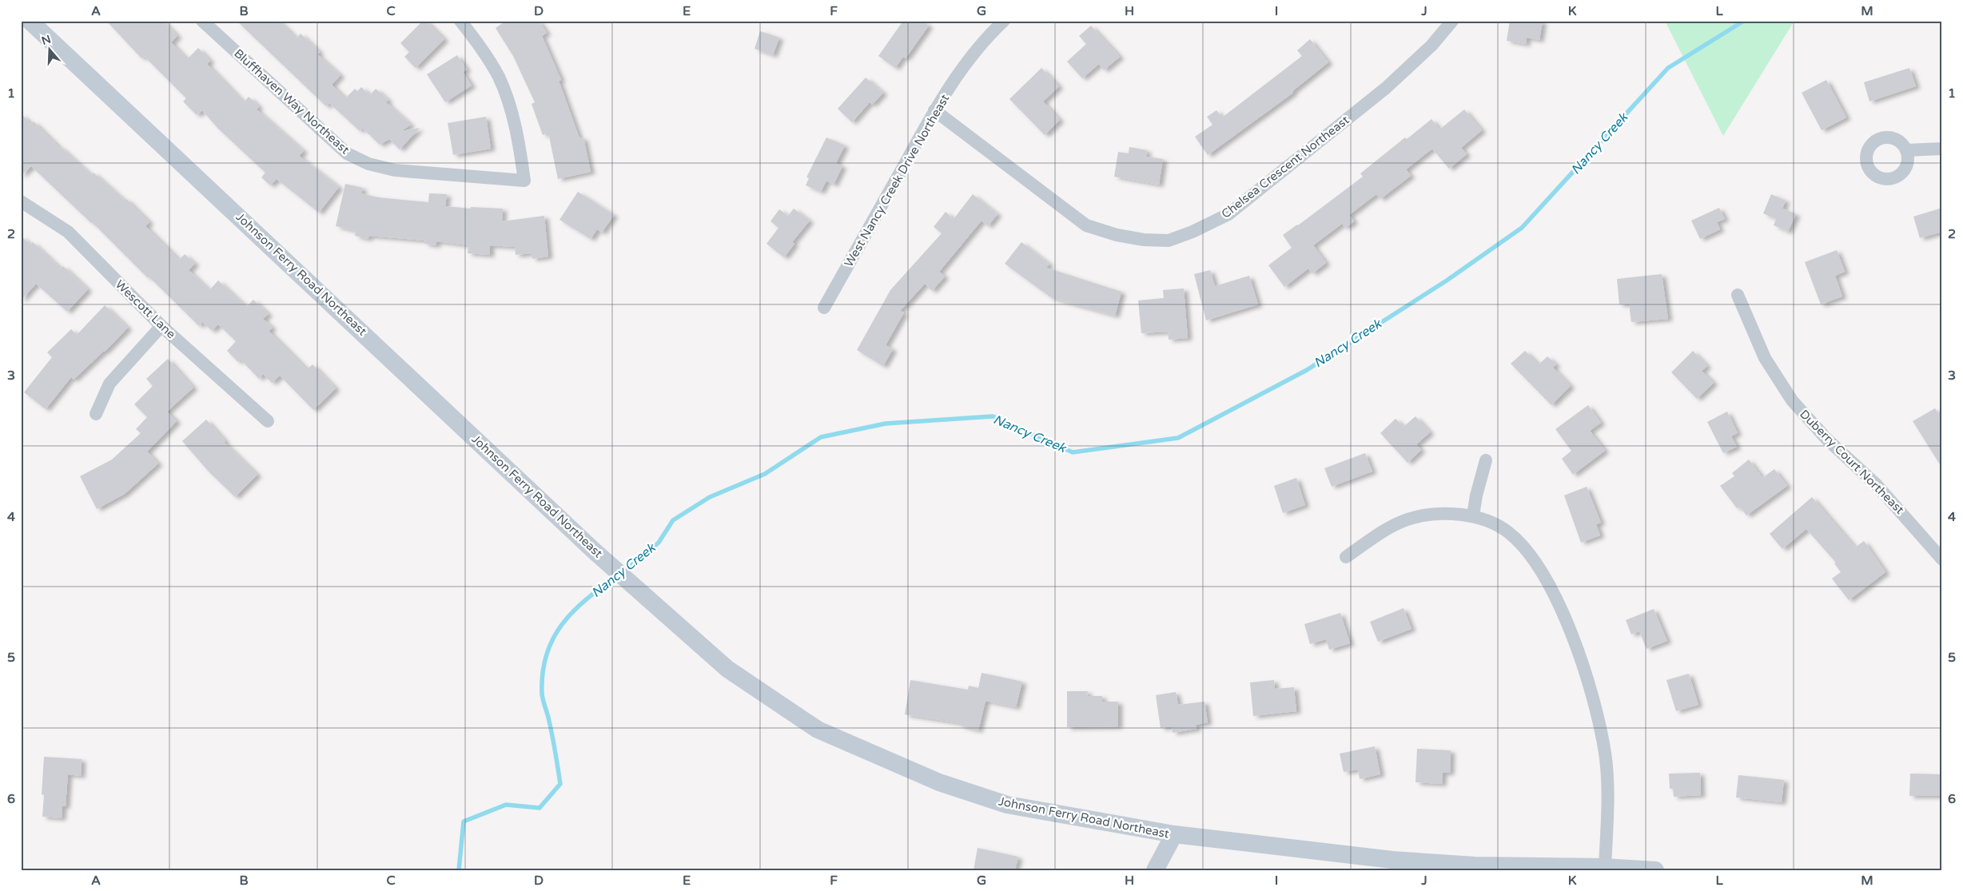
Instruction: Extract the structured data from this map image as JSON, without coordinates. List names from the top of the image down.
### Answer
{
  "streets": {
    "main road": ["Johnson Ferry Road Northeast"],
    "street": [
      "Bluffhaven Way Northeast",
      "Chelsea Crescent Northeast",
      "West Nancy Creek Drive Northeast",
      "Wescott Lane",
      "Duberry Court Northeast"
    ]
  },
  "crossings": [
    ["Chelsea Crescent Northeast", "West Nancy Creek Drive Northeast"]
  ],
  "water": ["Nancy Creek"],
  "north": "top",
  "grid": {
    "columns": [
      "A",
      "B",
      "C",
      "D",
      "E",
      "F",
      "G",
      "H",
      "I",
      "J",
      "K",
      "L",
      "M"
    ],
    "rows": [
      "1",
      "2",
      "3",
      "4",
      "5",
      "6"
    ]
  }
}
